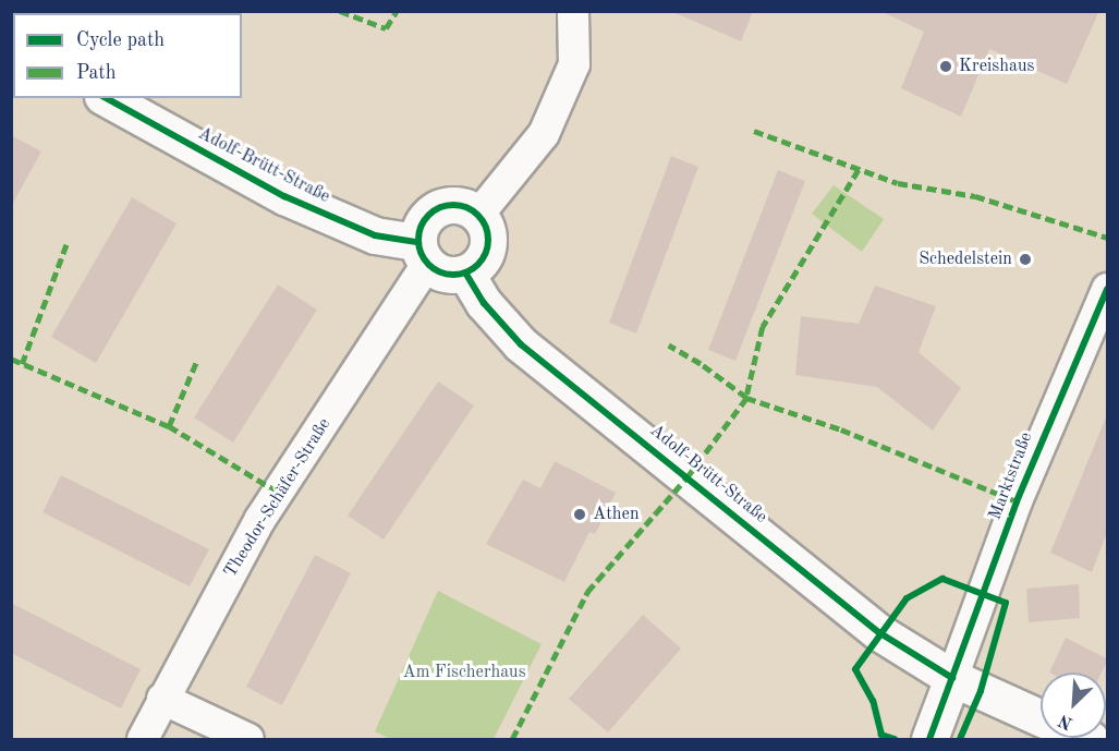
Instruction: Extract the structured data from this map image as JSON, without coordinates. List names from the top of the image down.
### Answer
{
  "streets": {
    "main road": ["Adolf-Brütt-Straße"],
    "street": ["Marktstraße", "Theodor-Schäfer-Straße"]
  },
  "crossings": [
    ["Adolf-Brütt-Straße", "Marktstraße"],
    ["Adolf-Brütt-Straße", "Theodor-Schäfer-Straße"]
  ],
  "parks": ["Am Fischerhaus"],
  "places": ["Kreishaus", "Schedelstein", "Athen"],
  "legend": ["Cycle path", "Path"],
  "north": "bottom left"
}
